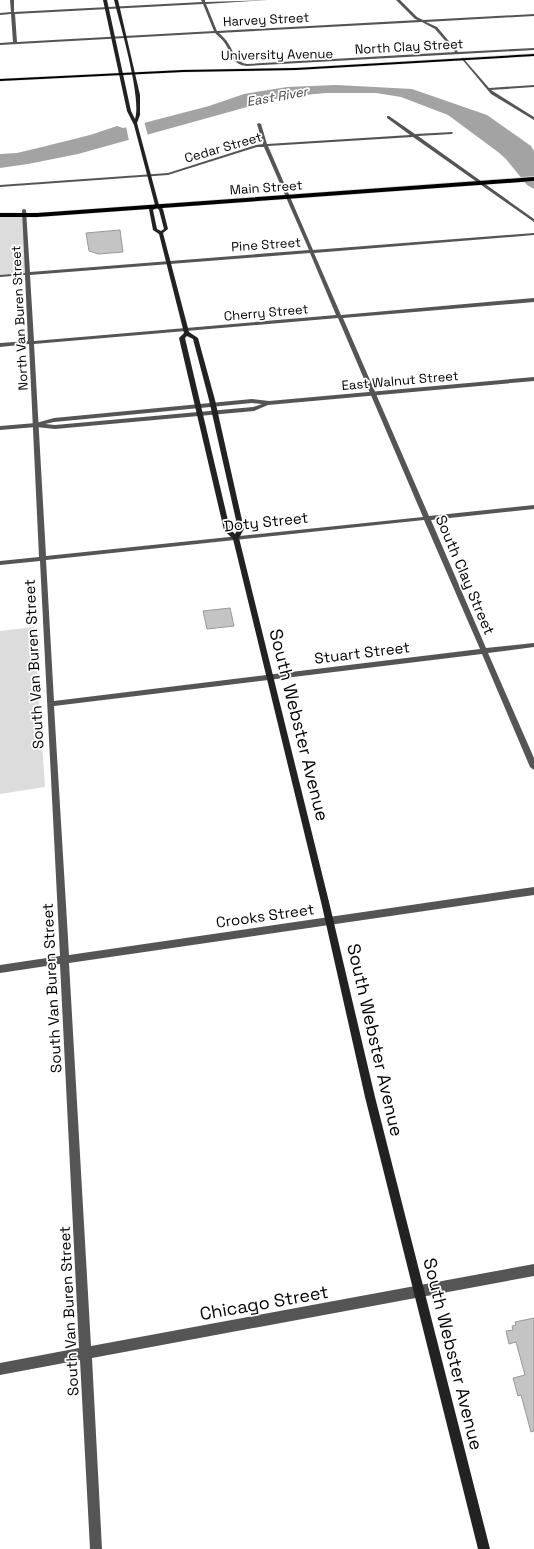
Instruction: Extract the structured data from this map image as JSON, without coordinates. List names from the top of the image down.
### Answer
{
  "streets": {
    "main road": ["University Avenue", "Main Street", "South Webster Avenue"],
    "street": [
      "Harvey Street",
      "North Clay Street",
      "Cedar Street",
      "Pine Street",
      "Cherry Street",
      "North Van Buren Street",
      "East Walnut Street",
      "Doty Street",
      "South Clay Street",
      "Stuart Street",
      "South Van Buren Street",
      "Crooks Street",
      "Chicago Street"
    ]
  },
  "crossings": [
    ["Harvey Street", "North Clay Street"],
    ["North Clay Street", "University Avenue"],
    ["Main Street", "North Van Buren Street"],
    ["Pine Street", "North Van Buren Street"],
    ["Cherry Street", "North Van Buren Street"],
    ["Cherry Street", "South Webster Avenue"],
    ["North Van Buren Street", "East Walnut Street"],
    ["North Van Buren Street", "South Van Buren Street"],
    ["East Walnut Street", "South Clay Street"],
    ["East Walnut Street", "South Van Buren Street"],
    ["East Walnut Street", "South Webster Avenue"],
    ["Doty Street", "South Clay Street"],
    ["Doty Street", "South Van Buren Street"],
    ["Doty Street", "South Webster Avenue"],
    ["South Clay Street", "Stuart Street"],
    ["Stuart Street", "South Van Buren Street"],
    ["Stuart Street", "South Webster Avenue"],
    ["South Van Buren Street", "Crooks Street"],
    ["South Van Buren Street", "Chicago Street"],
    ["South Webster Avenue", "Crooks Street"],
    ["South Webster Avenue", "Chicago Street"]
  ],
  "water": ["East River"]
}
